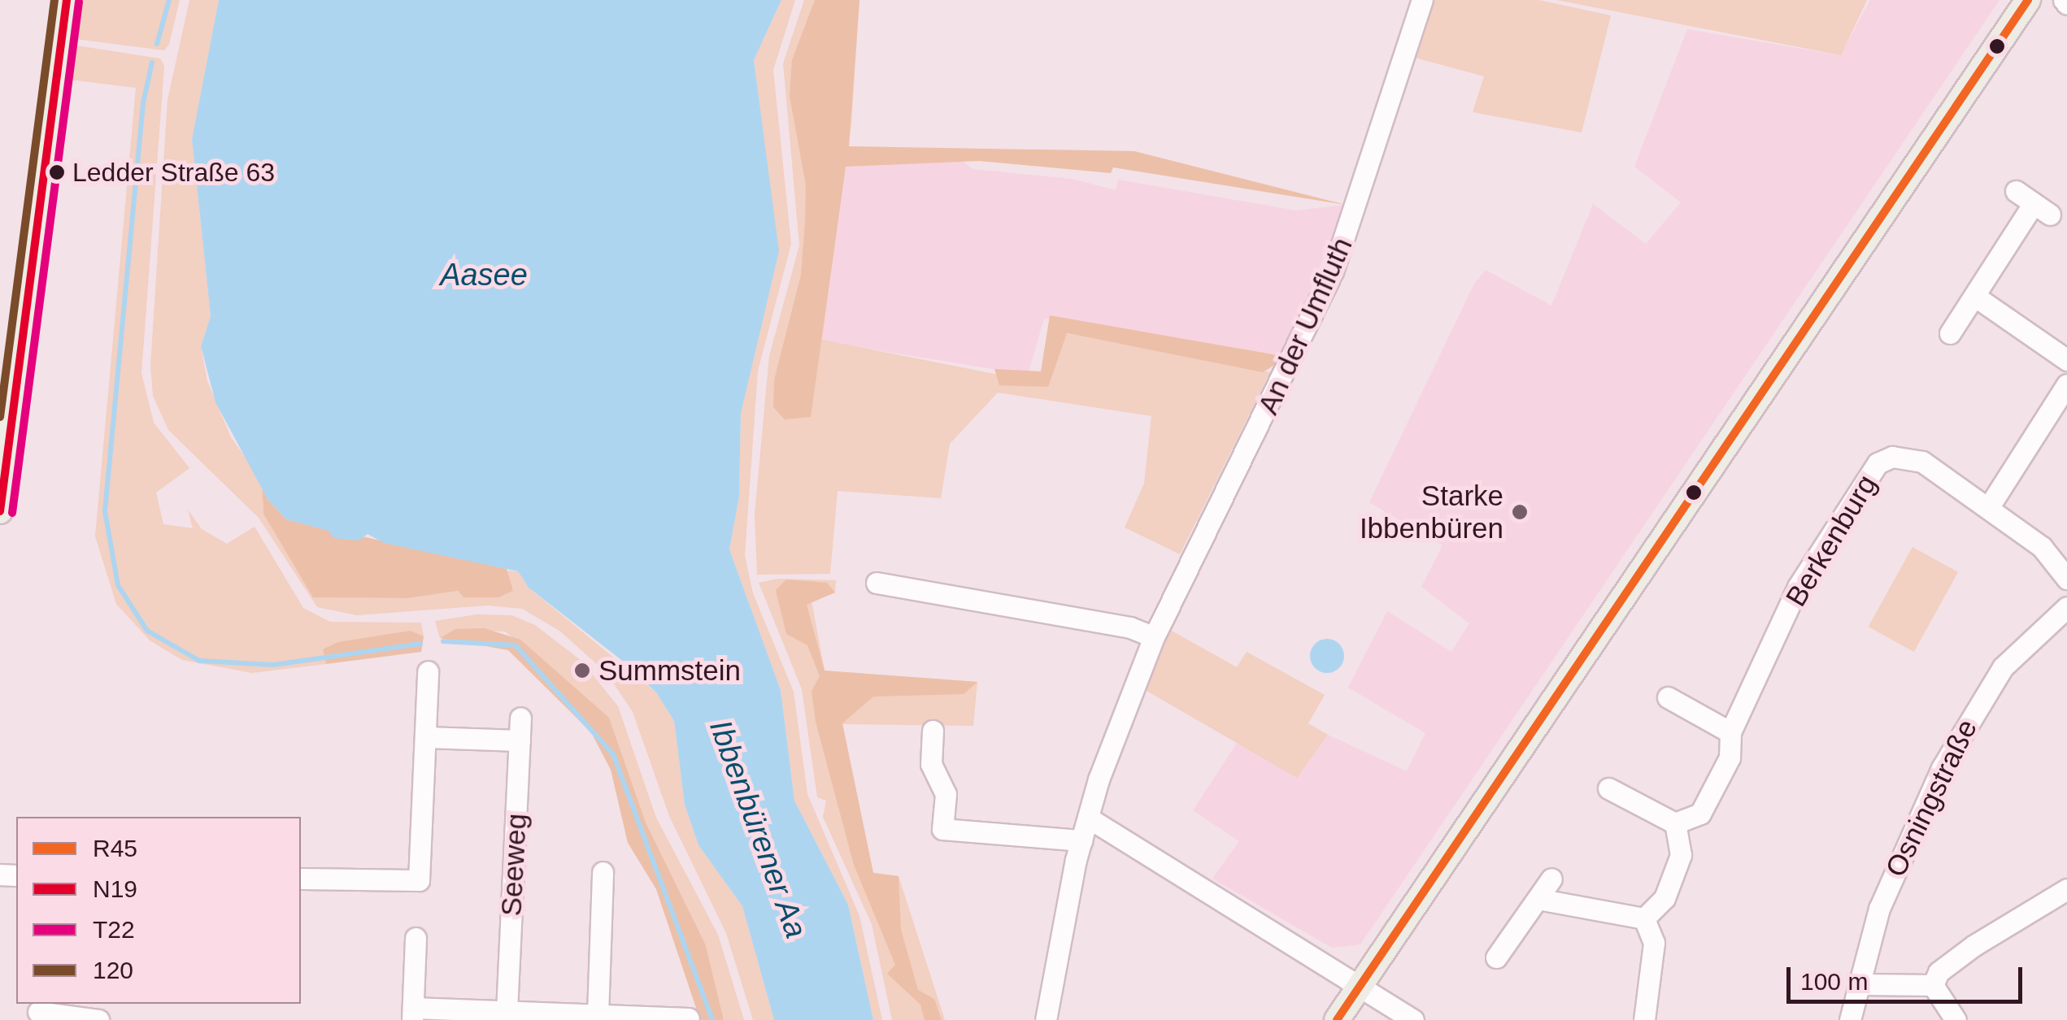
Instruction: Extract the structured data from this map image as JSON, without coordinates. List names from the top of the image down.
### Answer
{
  "streets": {
    "street": [
      "An der Umfluth",
      "Berkenburg",
      "Osningstraße",
      "Seeweg"
    ]
  },
  "water": ["Aasee", "Ibbenbürener Aa"],
  "places": ["Ledder Straße 63", "Starke Ibbenbüren", "Summstein"],
  "lines": [
    "transit line R45",
    "transit line N19",
    "transit line 120",
    "transit line T22"
  ],
  "legend": [
    "R45",
    "N19",
    "T22",
    "120"
  ],
  "scale_bar": "100 m"
}
